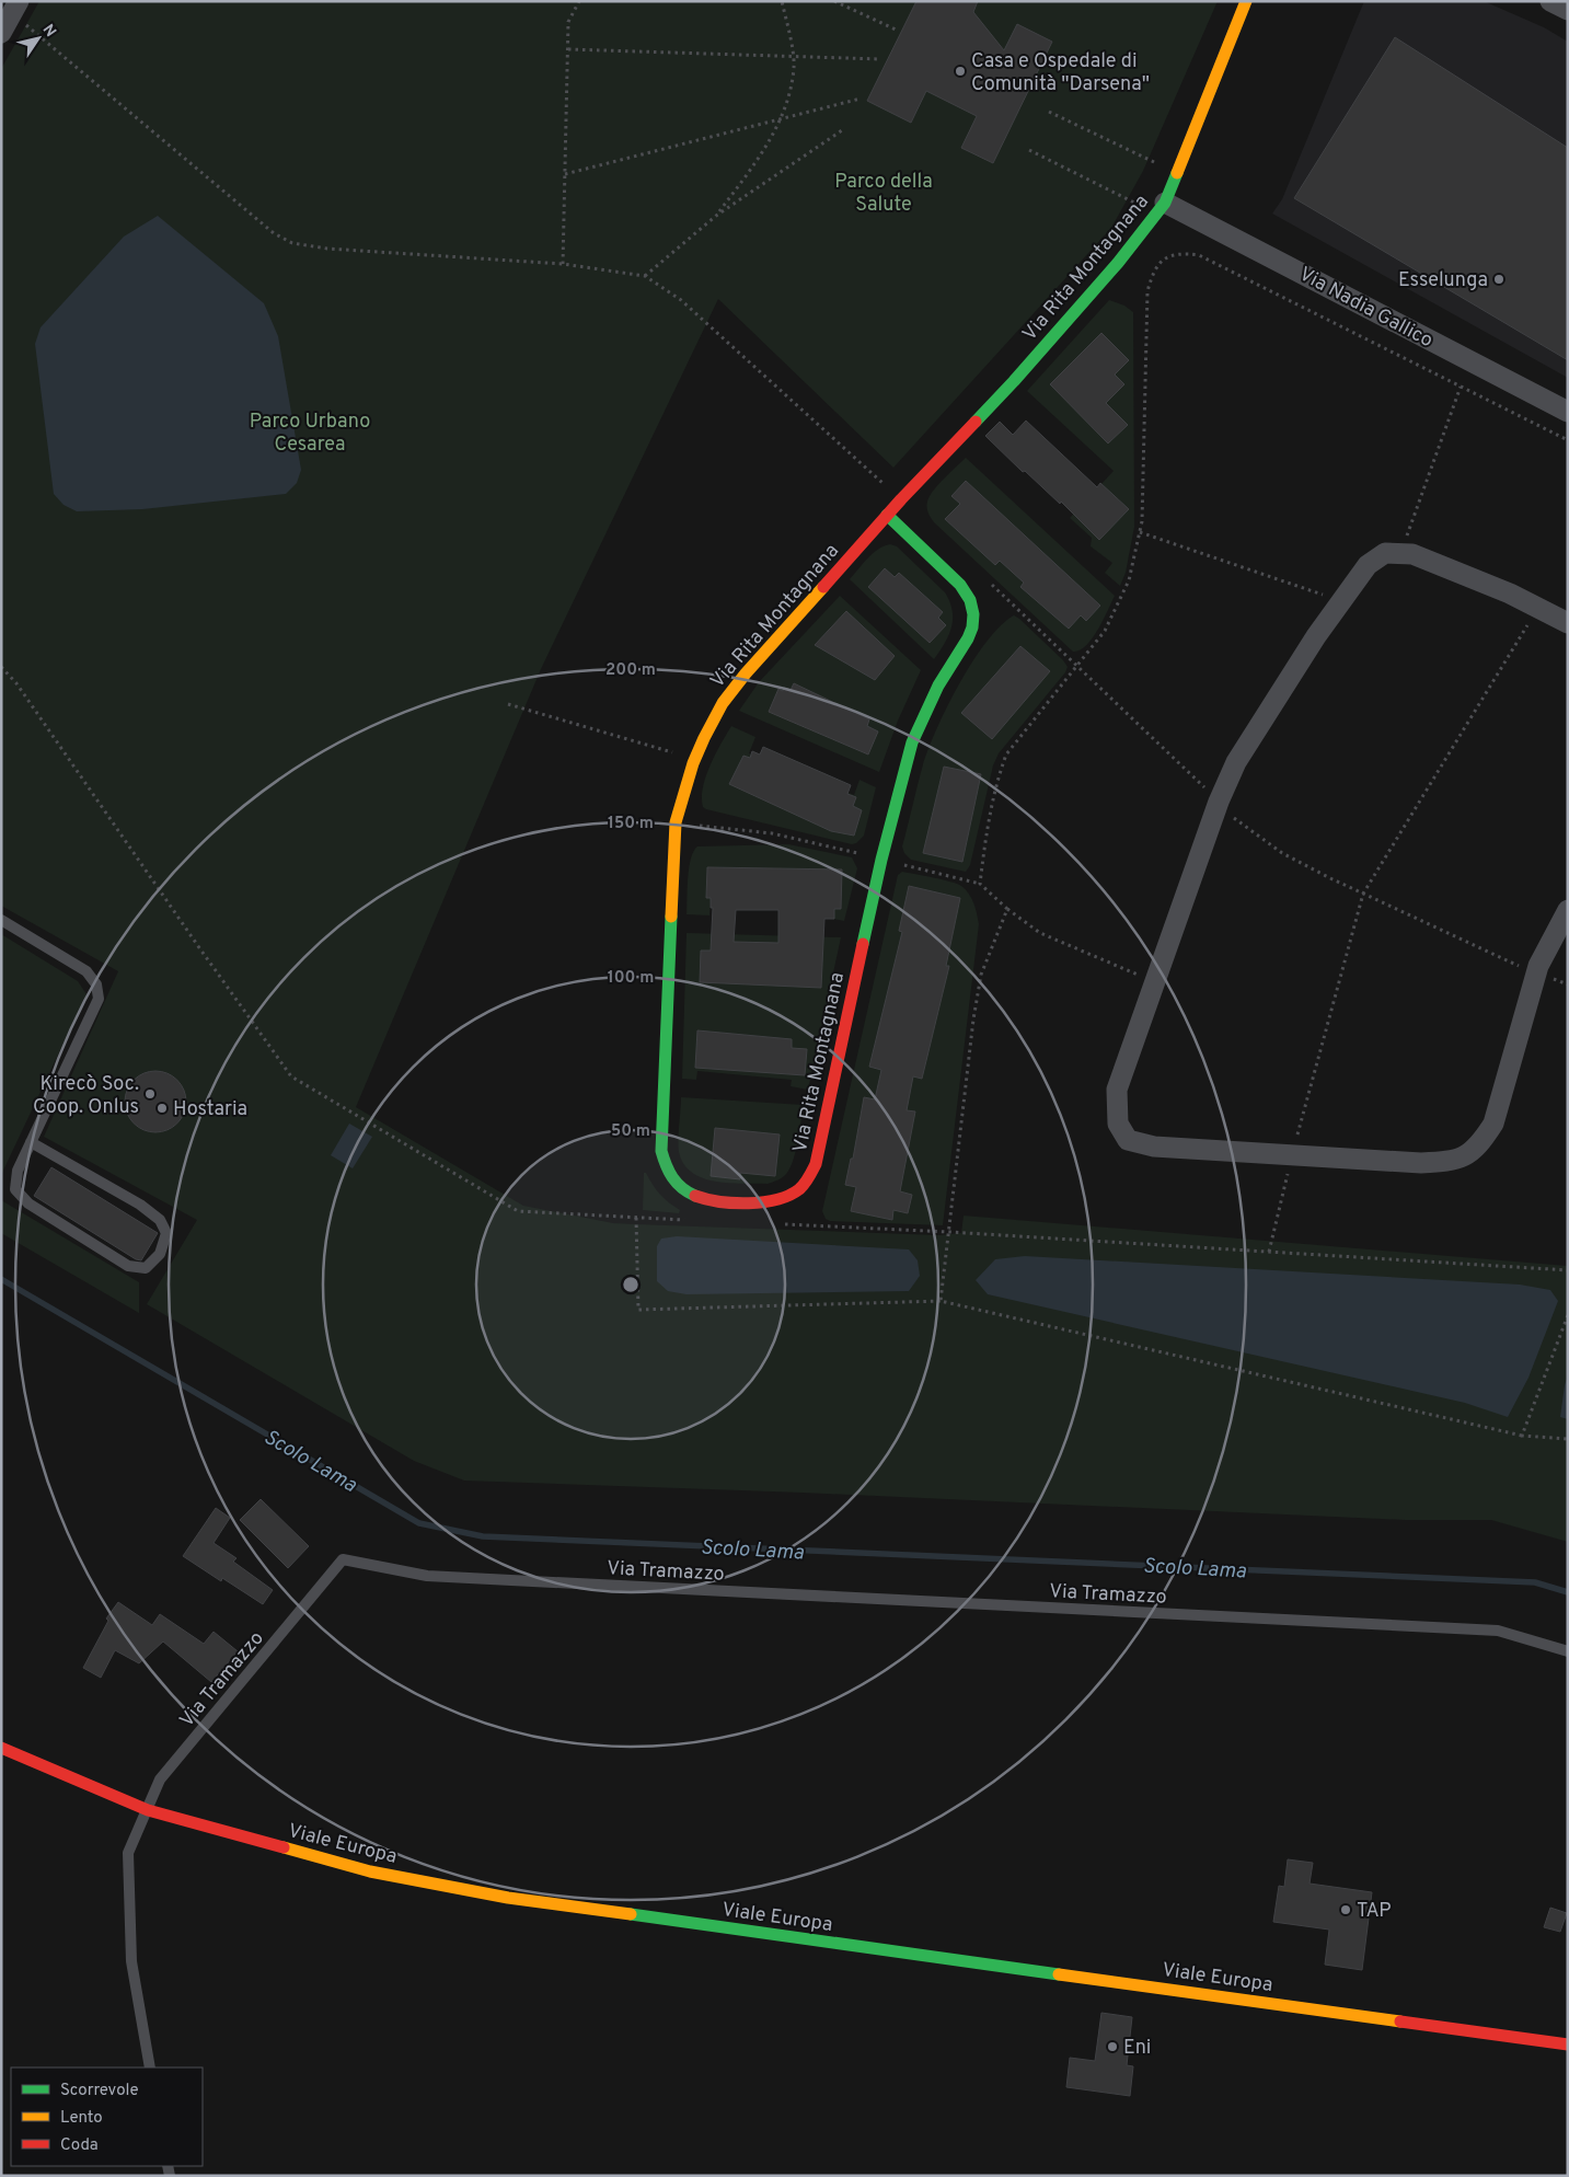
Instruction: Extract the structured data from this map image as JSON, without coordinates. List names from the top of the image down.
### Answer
{
  "streets": {
    "street": ["Via Rita Montagnana", "Via Nadia Gallico", "Viale Europa"],
    "lane": ["Via Tramazzo"]
  },
  "crossings": [
    ["Via Rita Montagnana", "Via Nadia Gallico"],
    ["Via Tramazzo", "Viale Europa"]
  ],
  "water": ["Scolo Lama"],
  "parks": ["Parco della Salute", "Parco Urbano Cesarea"],
  "places": [
    "Casa e Ospedale di Comunità \"Darsena\"",
    "Esselunga",
    "Kirecò Soc. Coop. Onlus",
    "Hostaria",
    "TAP",
    "Eni"
  ],
  "legend": ["Scorrevole", "Lento", "Coda"],
  "north": "top right",
  "rings": [
    "200 m",
    "150 m",
    "100 m",
    "50 m"
  ]
}
